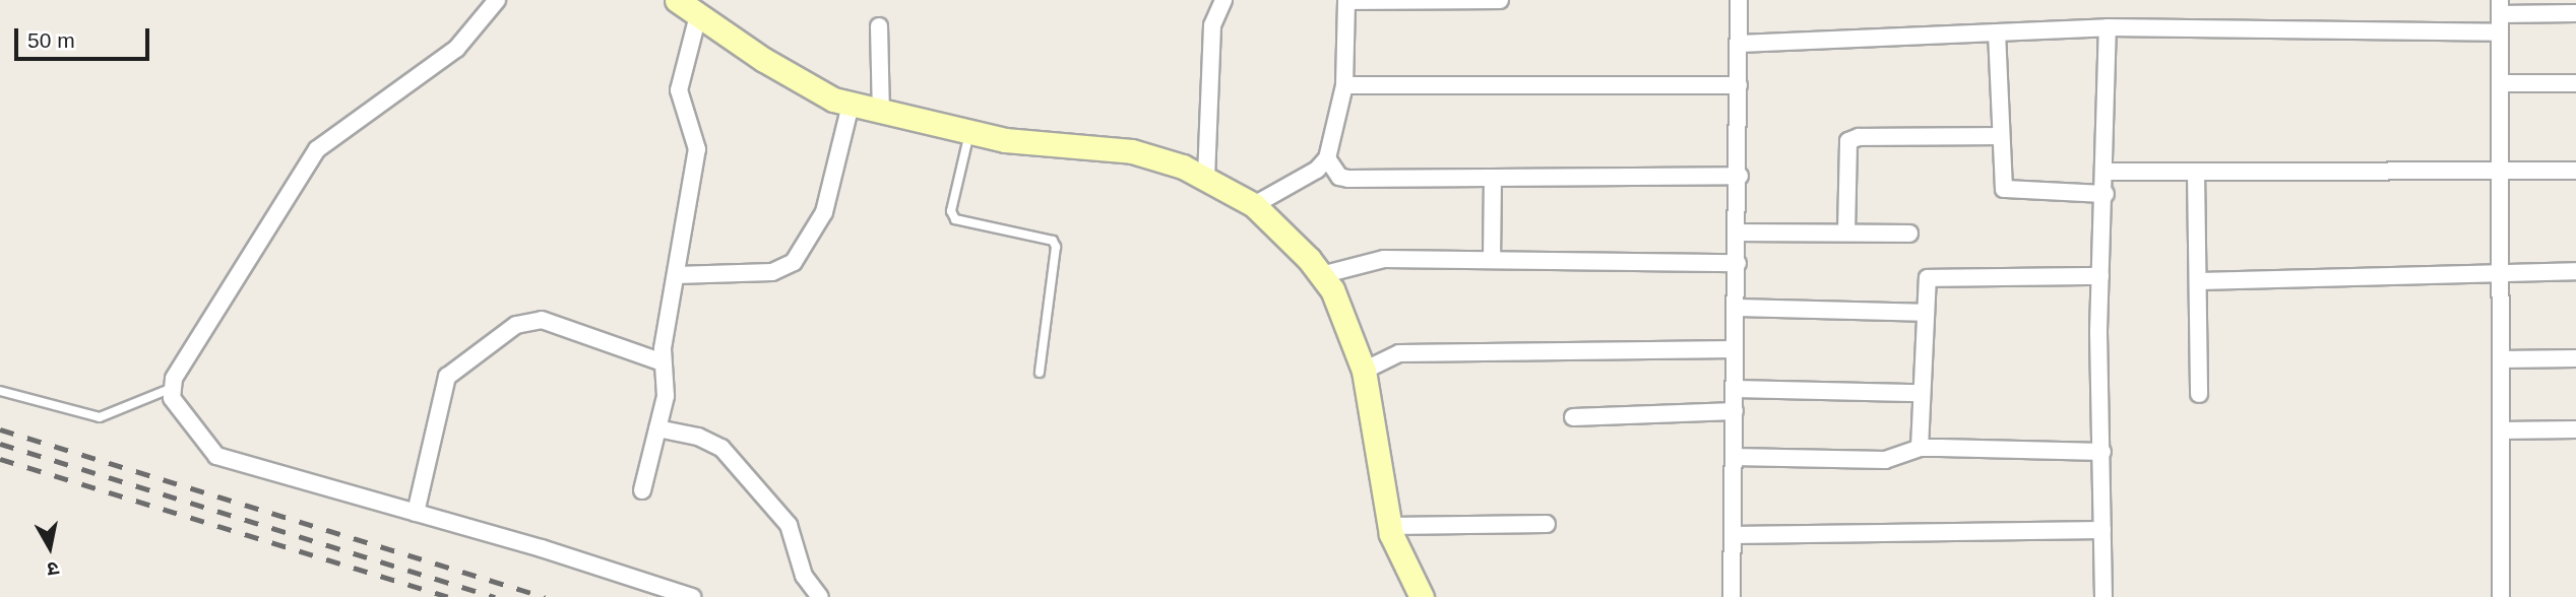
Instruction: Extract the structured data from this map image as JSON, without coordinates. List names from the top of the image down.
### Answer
{
  "scale_bar": "50 m",
  "north": "bottom"
}
